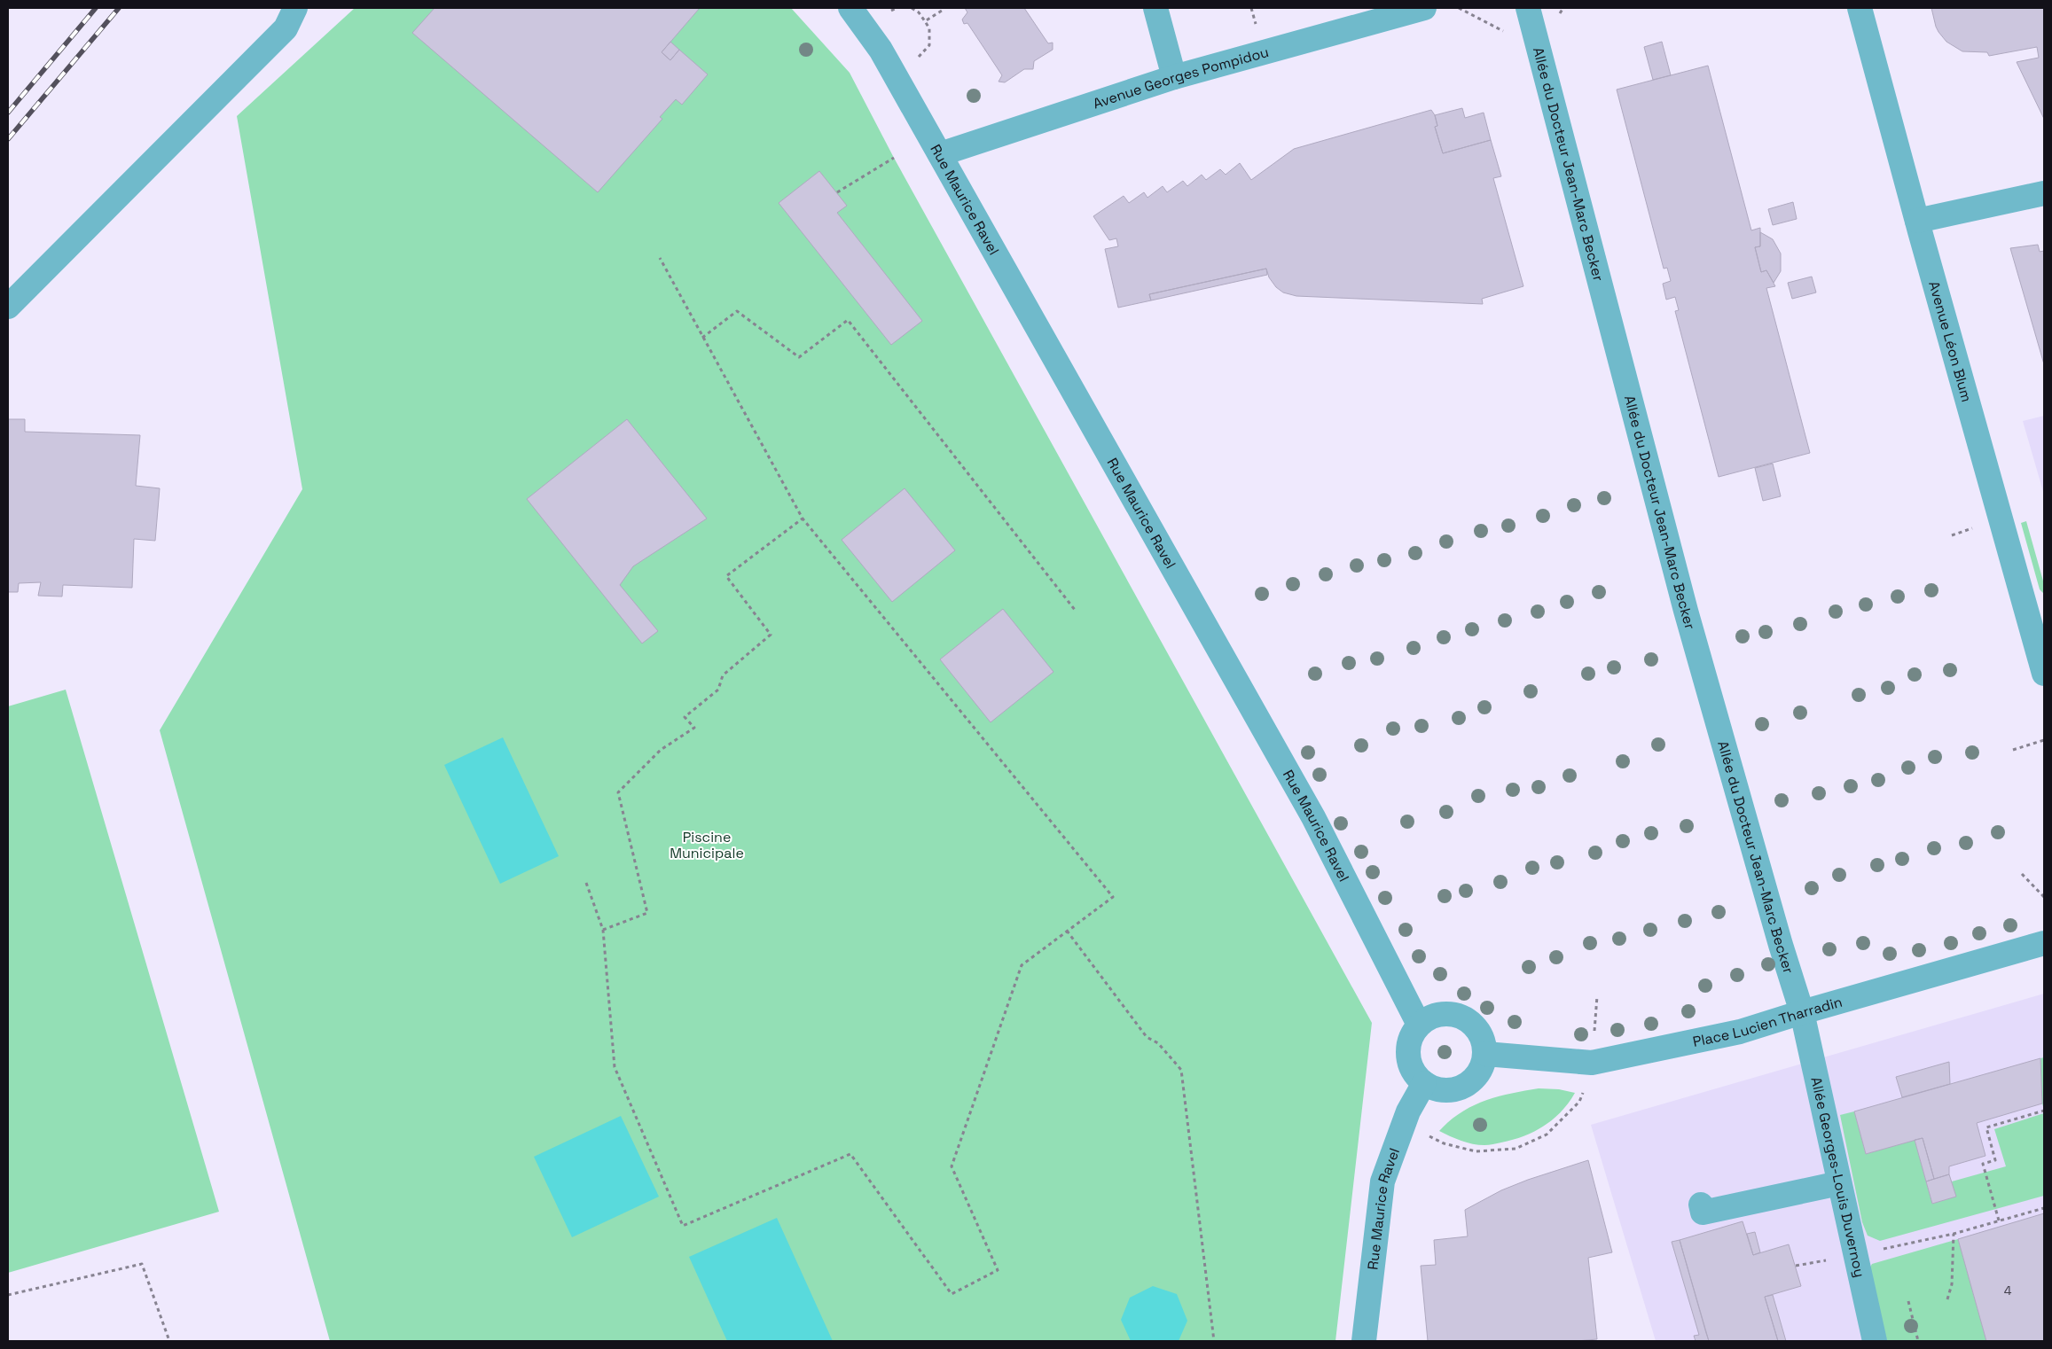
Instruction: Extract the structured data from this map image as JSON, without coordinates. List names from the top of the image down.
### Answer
{
  "streets": {
    "street": [
      "Avenue Georges Pompidou",
      "Allée du Docteur Jean-Marc Becker",
      "Rue Maurice Ravel",
      "Avenue Léon Blum",
      "Place Lucien Tharradin",
      "Allée Georges-Louis Duvernoy"
    ]
  },
  "crossings": [
    ["Avenue Georges Pompidou", "Rue Maurice Ravel"],
    ["Allée du Docteur Jean-Marc Becker", "Place Lucien Tharradin"],
    ["Allée du Docteur Jean-Marc Becker", "Allée Georges-Louis Duvernoy"],
    ["Rue Maurice Ravel", "Place Lucien Tharradin"],
    ["Place Lucien Tharradin", "Allée Georges-Louis Duvernoy"]
  ],
  "parks": ["Piscine Municipale"],
  "house_numbers": ["4"]
}
